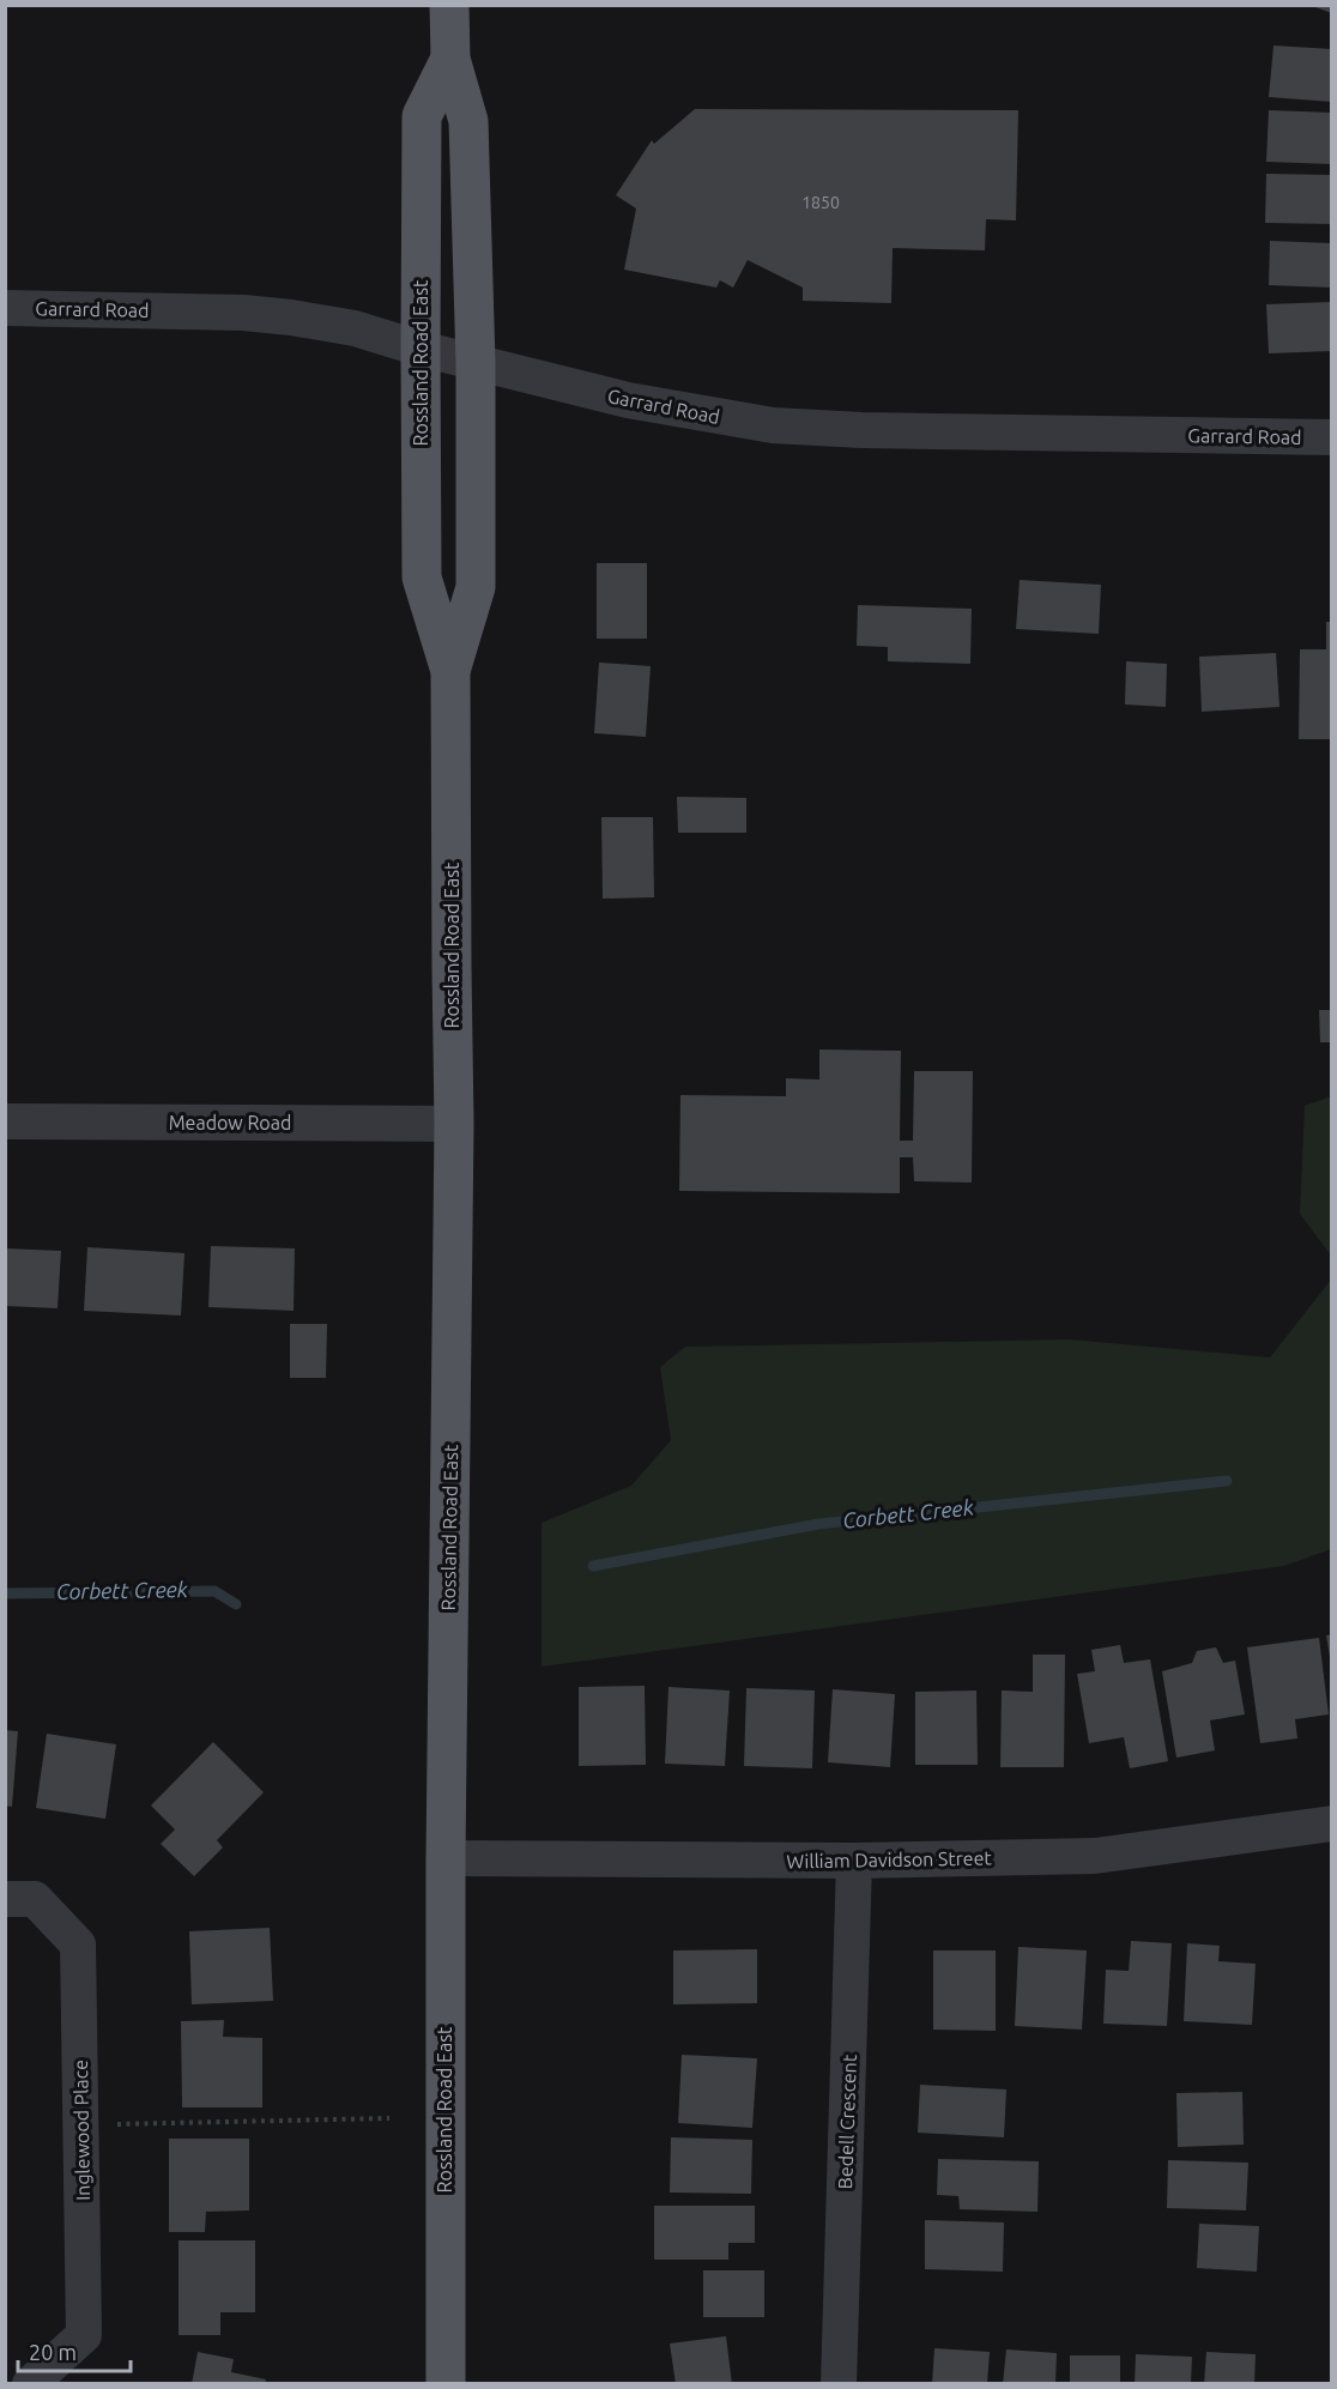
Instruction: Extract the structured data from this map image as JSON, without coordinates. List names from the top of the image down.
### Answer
{
  "streets": {
    "main road": ["Rossland Road East"],
    "street": [
      "Garrard Road",
      "Meadow Road",
      "William Davidson Street",
      "Bedell Crescent",
      "Inglewood Place"
    ]
  },
  "crossings": [
    ["Garrard Road", "Rossland Road East"],
    ["Rossland Road East", "Meadow Road"],
    ["Rossland Road East", "William Davidson Street"],
    ["William Davidson Street", "Bedell Crescent"]
  ],
  "water": ["Corbett Creek"],
  "house_numbers": ["1850"],
  "scale_bar": "20 m"
}
